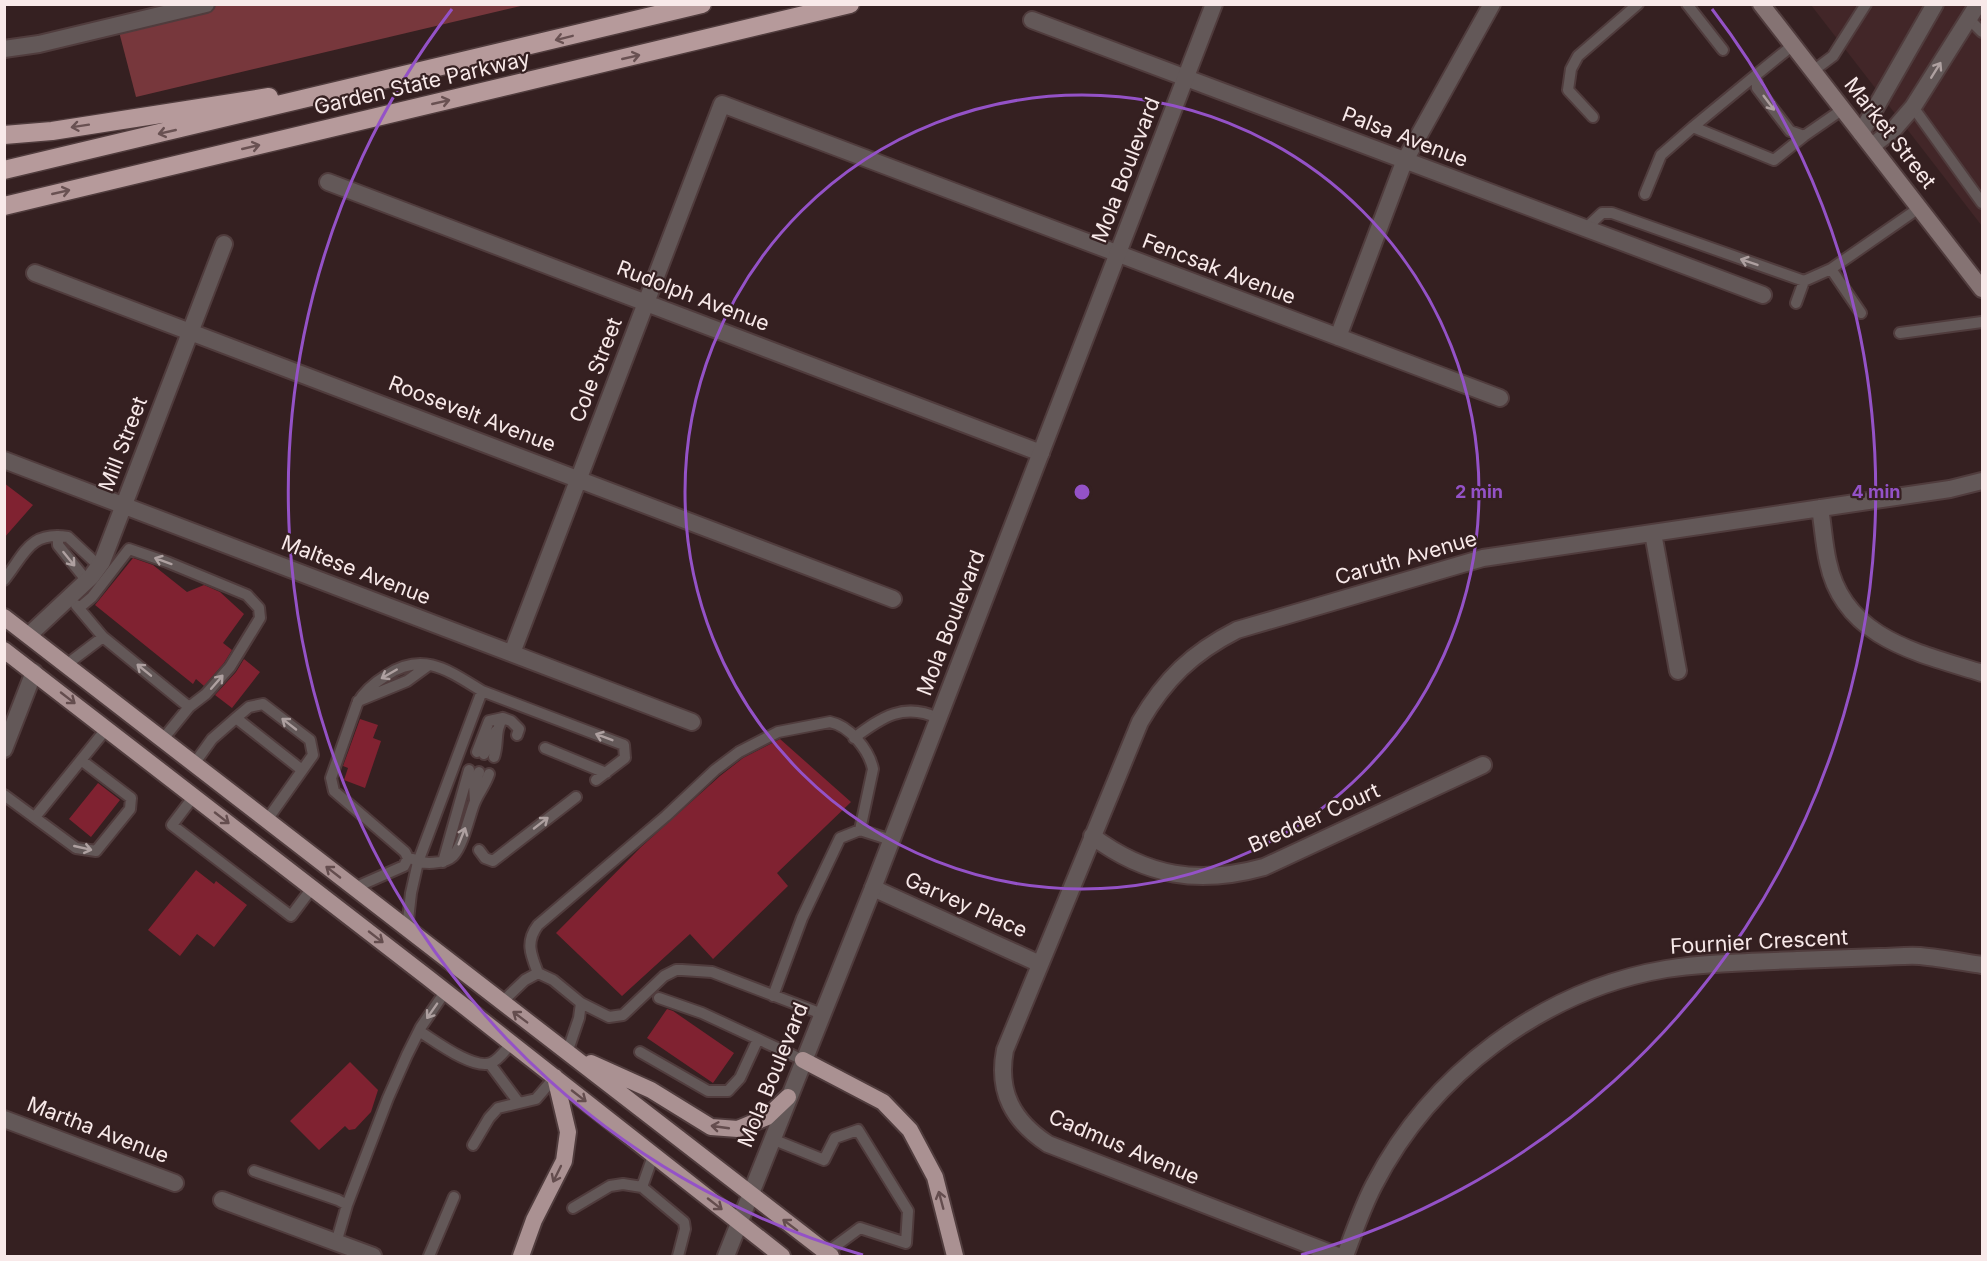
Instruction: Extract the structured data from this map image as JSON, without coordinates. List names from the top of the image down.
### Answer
{
  "streets": {
    "highway": ["Garden State Parkway"],
    "main road": ["Market Street"],
    "street": [
      "Palsa Avenue",
      "Mola Boulevard",
      "Fencsak Avenue",
      "Rudolph Avenue",
      "Cole Street",
      "Roosevelt Avenue",
      "Mill Street",
      "Caruth Avenue",
      "Maltese Avenue",
      "Bredder Court",
      "Garvey Place",
      "Fournier Crescent",
      "Martha Avenue",
      "Cadmus Avenue"
    ]
  },
  "crossings": [
    ["Palsa Avenue", "Mola Boulevard"],
    ["Mola Boulevard", "Fencsak Avenue"],
    ["Mola Boulevard", "Rudolph Avenue"],
    ["Mola Boulevard", "Garvey Place"],
    ["Fencsak Avenue", "Cole Street"],
    ["Rudolph Avenue", "Cole Street"],
    ["Cole Street", "Roosevelt Avenue"],
    ["Cole Street", "Maltese Avenue"],
    ["Roosevelt Avenue", "Mill Street"],
    ["Mill Street", "Maltese Avenue"],
    ["Caruth Avenue", "Bredder Court"],
    ["Caruth Avenue", "Garvey Place"],
    ["Caruth Avenue", "Cadmus Avenue"],
    ["Garvey Place", "Cadmus Avenue"]
  ],
  "rings": ["2 min", "4 min"]
}
